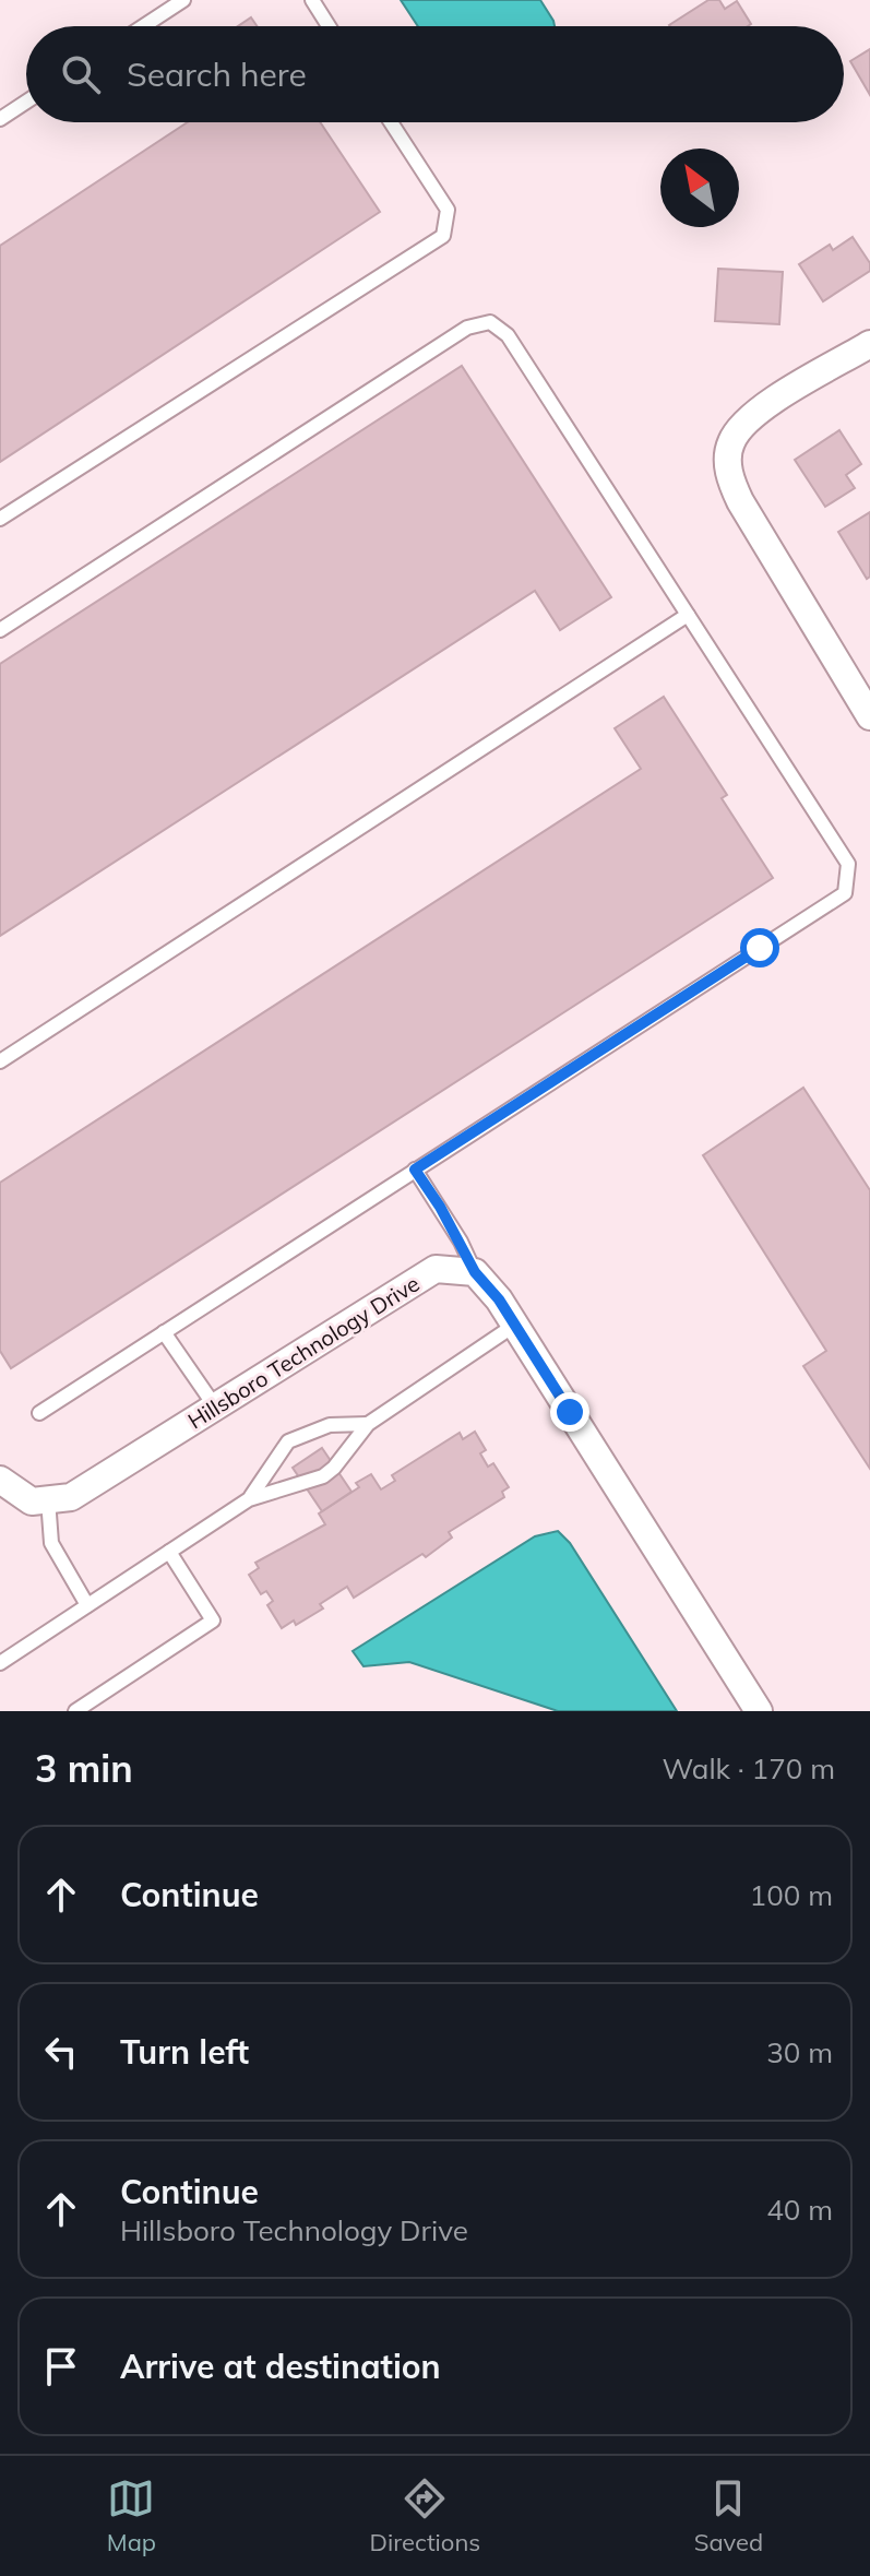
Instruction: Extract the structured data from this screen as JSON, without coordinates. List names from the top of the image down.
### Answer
{
  "streets": {
    "street": ["Hillsboro Technology Drive"]
  },
  "north": "top left",
  "page": {
    "search": "Search here",
    "heading": ["3 min", "Walk · 170 m"],
    "list": [
      ["Continue", "100 m"],
      ["Turn left", "30 m"],
      ["Continue", "Hillsboro Technology Drive", "40 m"],
      "Arrive at destination"
    ],
    "nav": ["Map", "Directions", "Saved"]
  }
}
